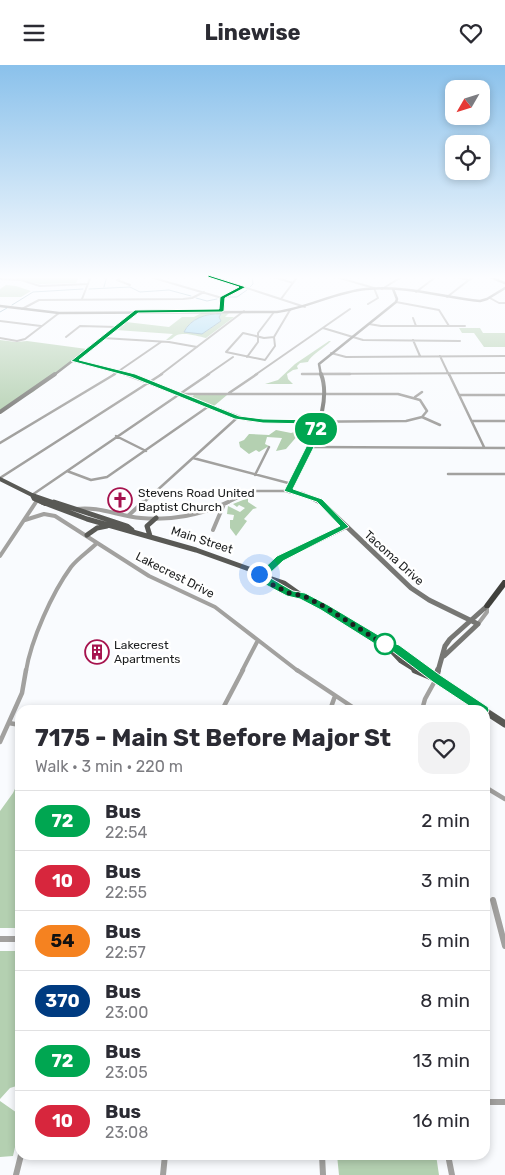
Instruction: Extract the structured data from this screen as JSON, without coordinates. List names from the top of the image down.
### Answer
{
  "streets": {
    "main road": ["Main Street"],
    "street": ["Tacoma Drive", "Lakecrest Drive"]
  },
  "crossings": [
    ["Main Street", "Tacoma Drive"]
  ],
  "places": {
    "church": ["Stevens Road United Baptist Church"],
    "building": ["Lakecrest Apartments"]
  },
  "lines": ["bus line 72"],
  "north": "bottom left",
  "page": {
    "header": "Linewise",
    "on_map": "72",
    "heading": ["7175 - Main St Before Major St", "Walk · 3 min · 220 m"],
    "list": [
      {
        "mark": "72",
        "name": "Bus",
        "note": "22:54",
        "value": "2 min"
      },
      {
        "mark": "10",
        "name": "Bus",
        "note": "22:55",
        "value": "3 min"
      },
      {
        "mark": "54",
        "name": "Bus",
        "note": "22:57",
        "value": "5 min"
      },
      {
        "mark": "370",
        "name": "Bus",
        "note": "23:00",
        "value": "8 min"
      },
      {
        "mark": "72",
        "name": "Bus",
        "note": "23:05",
        "value": "13 min"
      },
      {
        "mark": "10",
        "name": "Bus",
        "note": "23:08",
        "value": "16 min"
      }
    ]
  }
}
